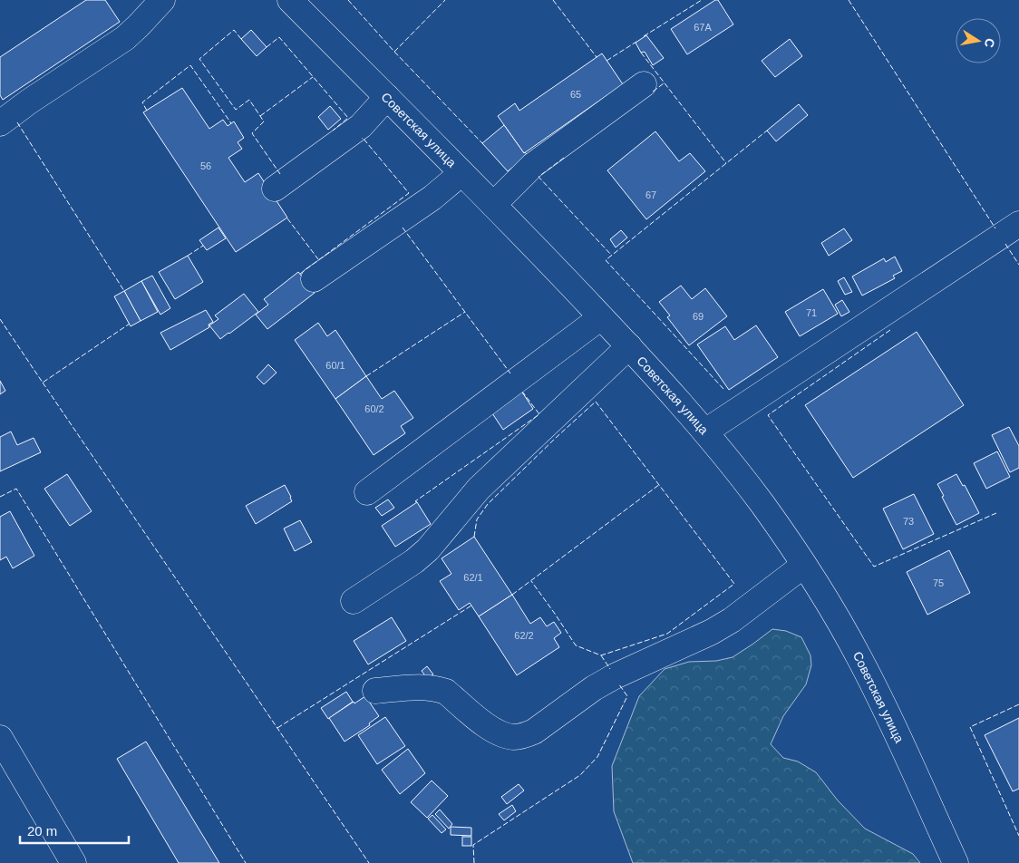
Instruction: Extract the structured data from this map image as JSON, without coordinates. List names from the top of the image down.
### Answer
{
  "streets": {
    "street": ["Советская улица"]
  },
  "house_numbers": [
    "67А",
    "65",
    "56",
    "67",
    "71",
    "69",
    "60/1",
    "60/2",
    "73",
    "62/1",
    "75",
    "62/2"
  ],
  "scale_bar": "20 m",
  "north": "right"
}
